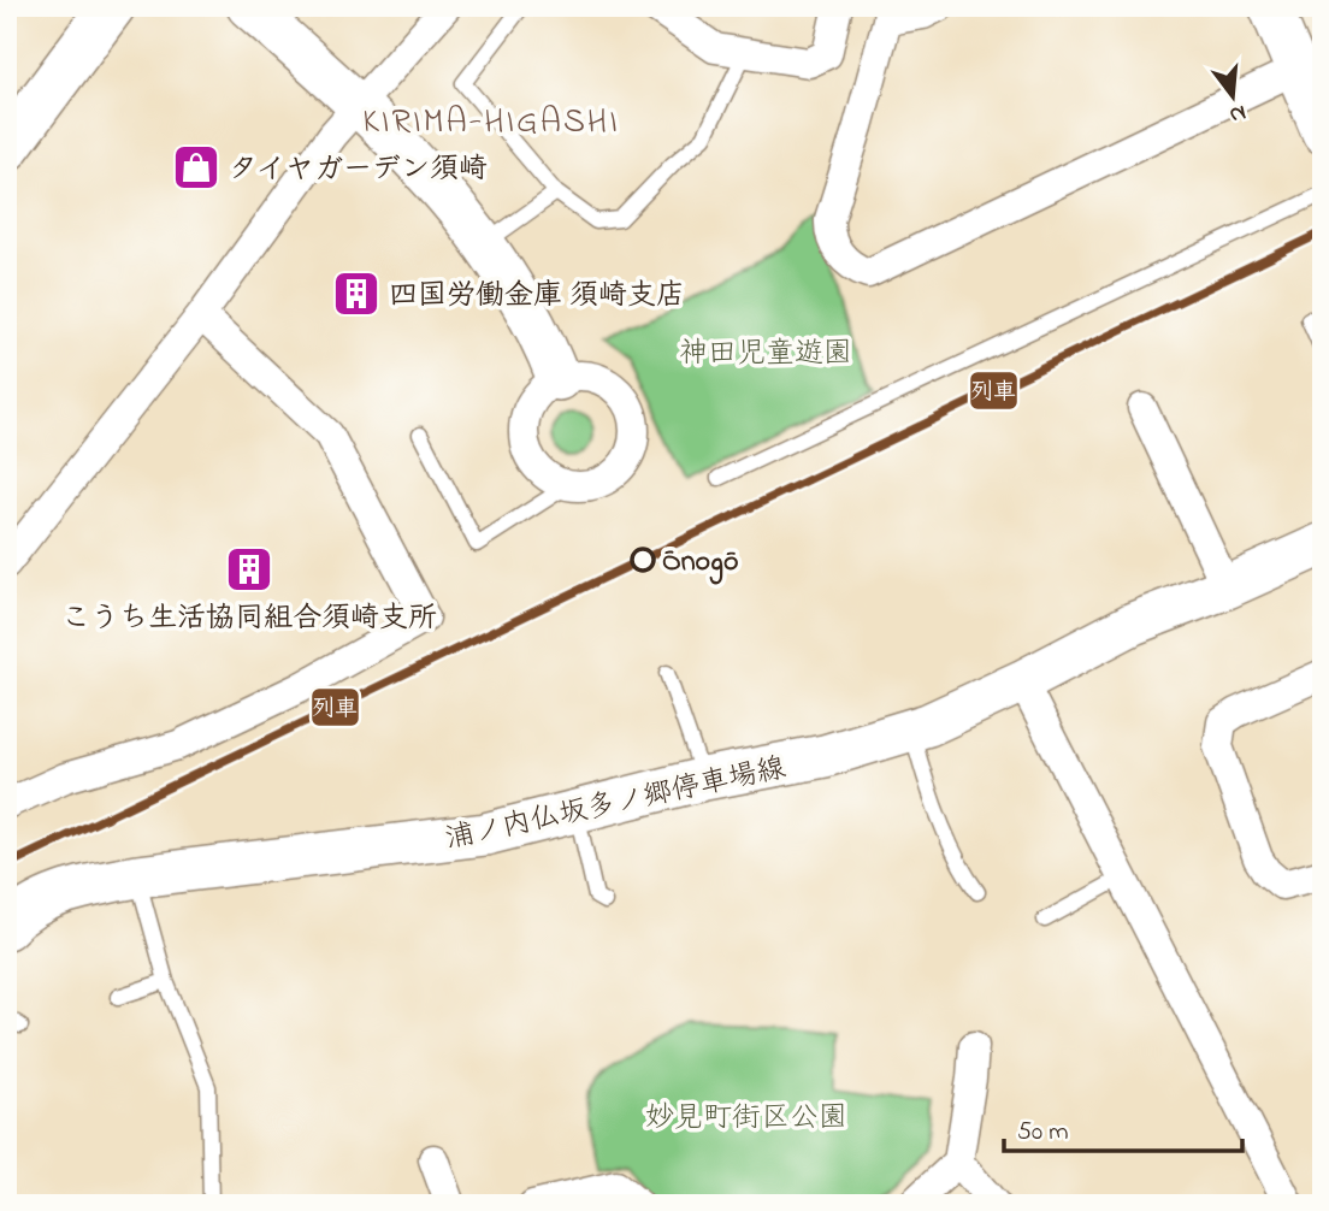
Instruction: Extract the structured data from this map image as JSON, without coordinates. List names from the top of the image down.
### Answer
{
  "streets": {
    "main road": ["浦ノ内仏坂多ノ郷停車場線"]
  },
  "districts": ["KIRIMA-HIGASHI"],
  "parks": ["神田児童遊園", "妙見町街区公園"],
  "places": {
    "shop": ["タイヤガーデン須崎"],
    "building": ["四国労働金庫 須崎支店", "こうち生活協同組合須崎支所"],
    "other": ["Ōnogō"]
  },
  "lines": ["transit line 列車"],
  "scale_bar": "50 m",
  "north": "bottom"
}
